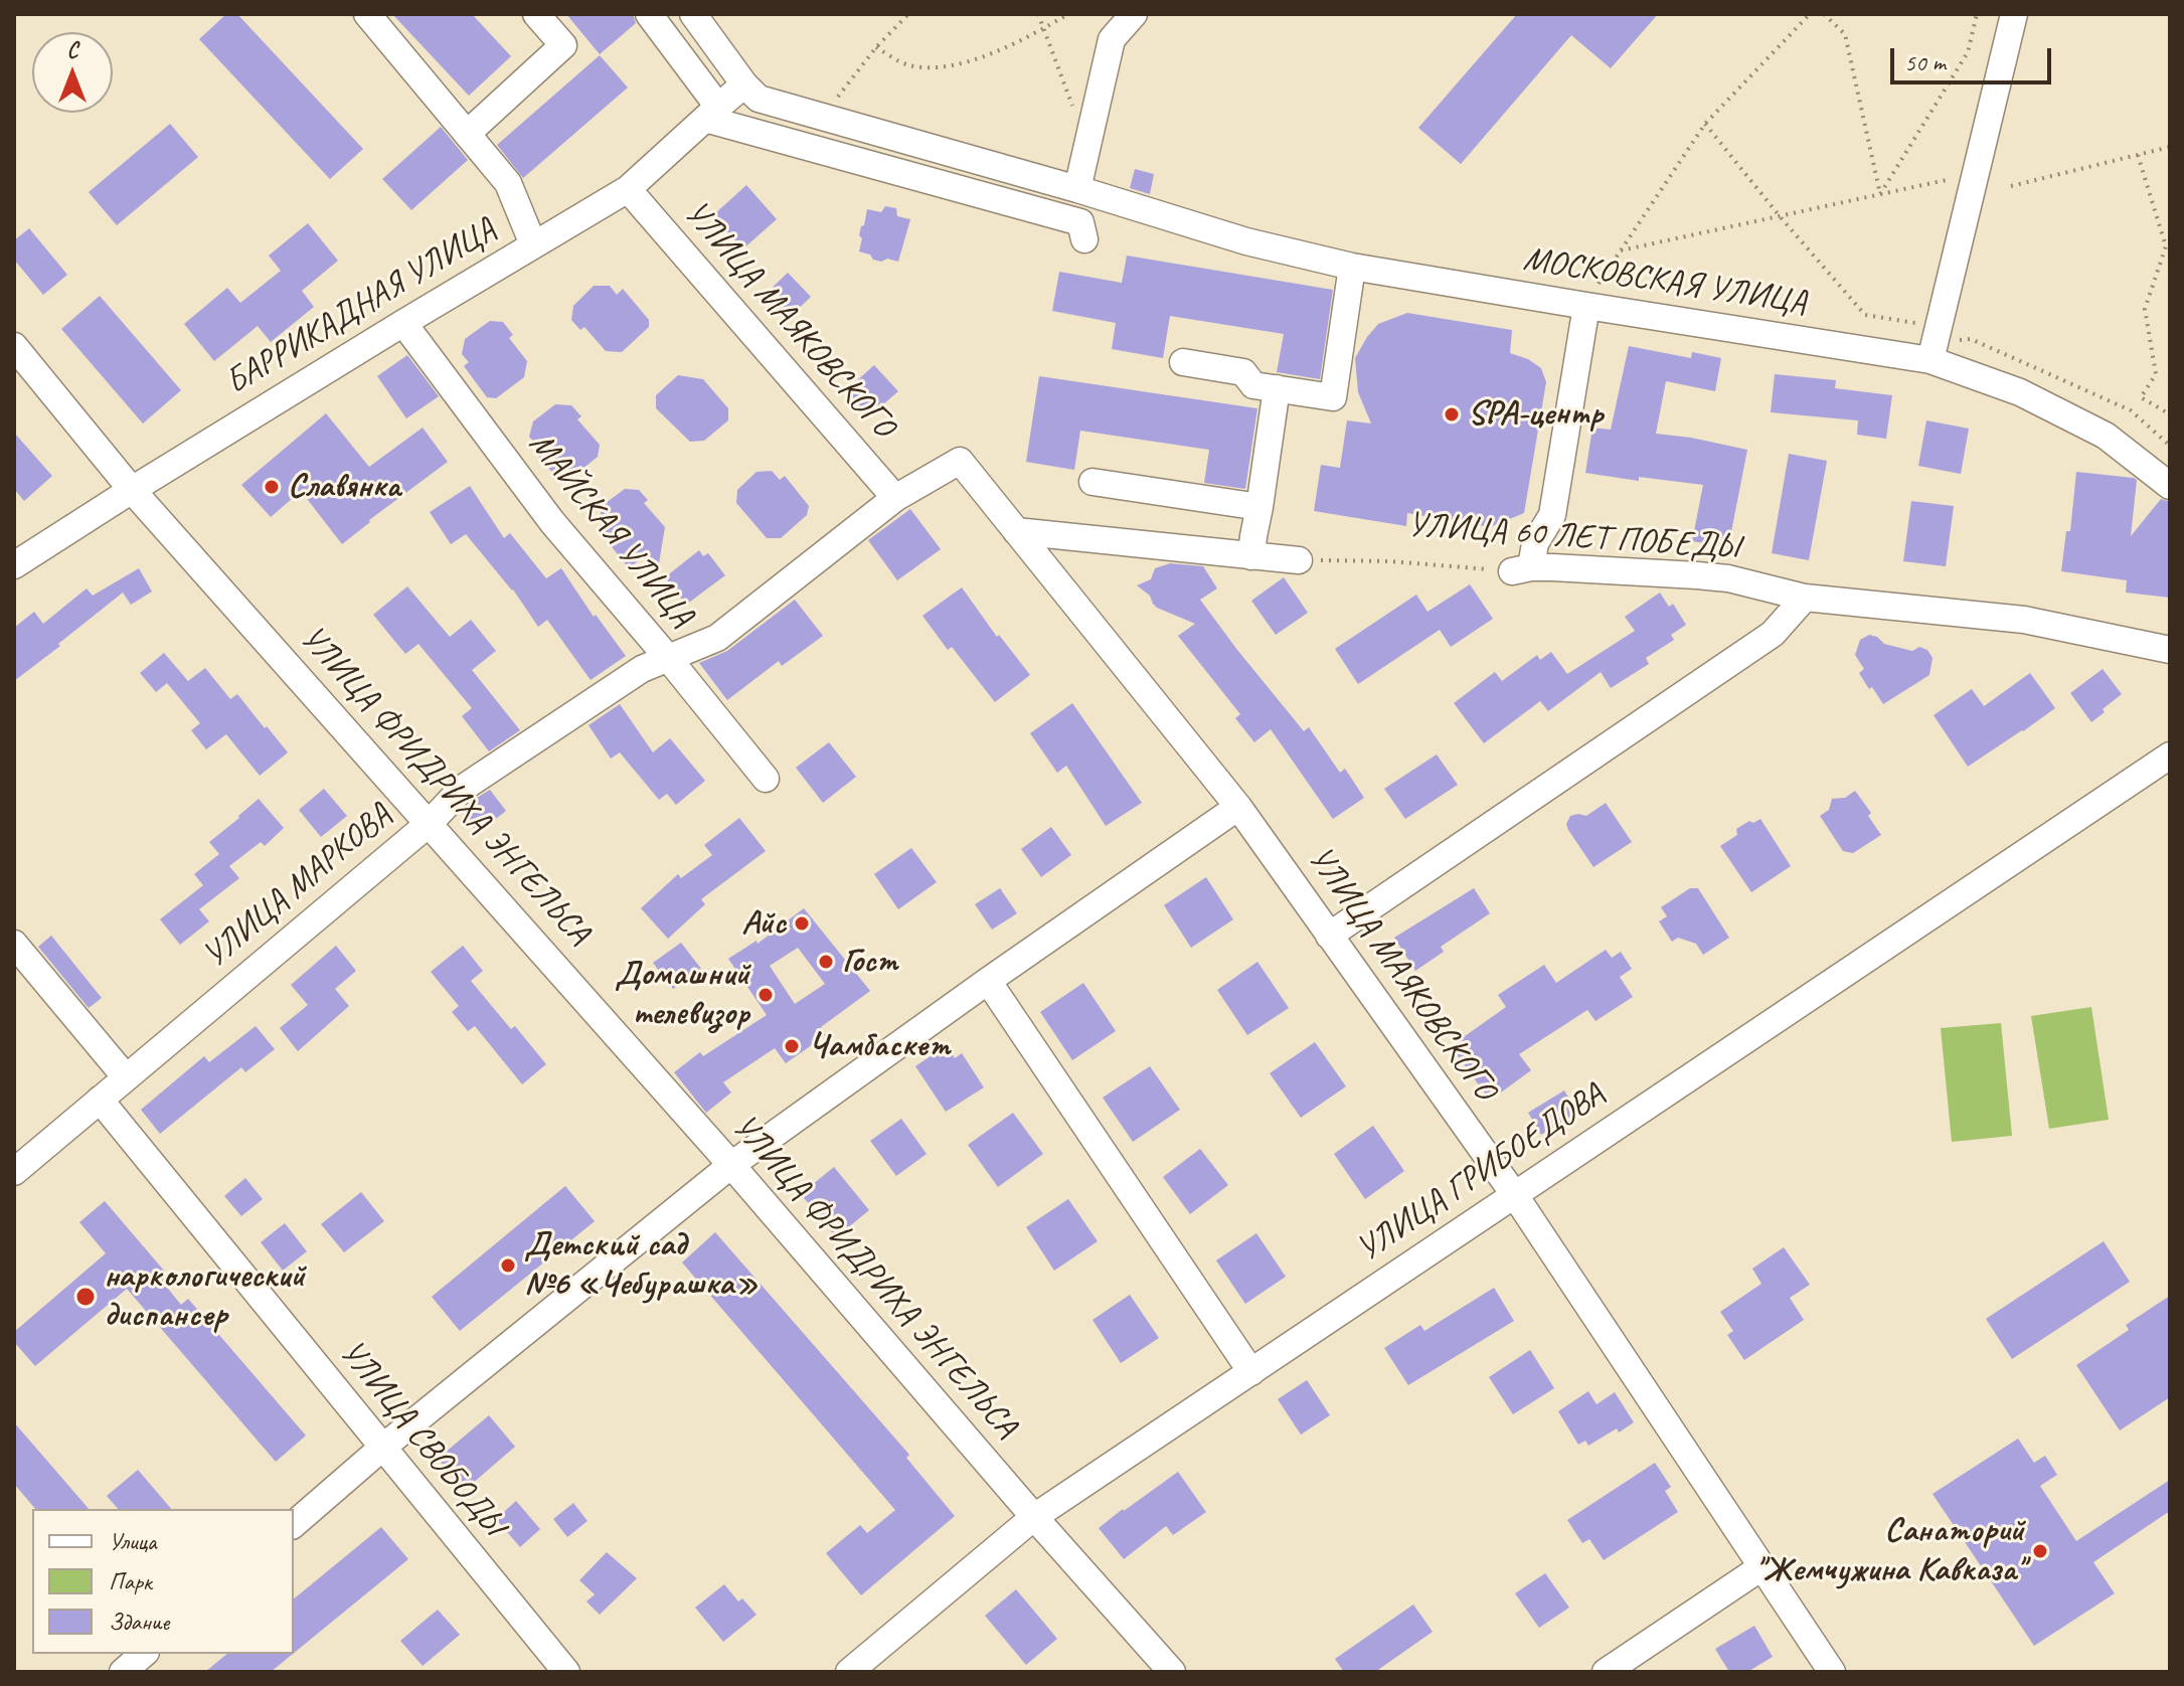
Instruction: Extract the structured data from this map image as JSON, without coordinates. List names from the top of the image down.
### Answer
{
  "streets": {
    "street": [
      "МОСКОВСКАЯ УЛИЦА",
      "БАРРИКАДНАЯ УЛИЦА",
      "УЛИЦА МАЯКОВСКОГО",
      "МАЙСКАЯ УЛИЦА",
      "УЛИЦА 60 ЛЕТ ПОБЕДЫ",
      "УЛИЦА ФРИДРИХА ЭНГЕЛЬСА",
      "УЛИЦА МАРКОВА",
      "УЛИЦА ГРИБОЕДОВА",
      "УЛИЦА СВОБОДЫ"
    ]
  },
  "crossings": [
    ["МОСКОВСКАЯ УЛИЦА", "БАРРИКАДНАЯ УЛИЦА"],
    ["БАРРИКАДНАЯ УЛИЦА", "УЛИЦА МАЯКОВСКОГО"],
    ["БАРРИКАДНАЯ УЛИЦА", "МАЙСКАЯ УЛИЦА"],
    ["БАРРИКАДНАЯ УЛИЦА", "УЛИЦА ФРИДРИХА ЭНГЕЛЬСА"],
    ["УЛИЦА МАЯКОВСКОГО", "УЛИЦА МАРКОВА"],
    ["УЛИЦА МАЯКОВСКОГО", "УЛИЦА ГРИБОЕДОВА"],
    ["МАЙСКАЯ УЛИЦА", "УЛИЦА МАРКОВА"],
    ["УЛИЦА ФРИДРИХА ЭНГЕЛЬСА", "УЛИЦА МАРКОВА"],
    ["УЛИЦА ФРИДРИХА ЭНГЕЛЬСА", "УЛИЦА ГРИБОЕДОВА"],
    ["УЛИЦА МАРКОВА", "УЛИЦА СВОБОДЫ"]
  ],
  "places": [
    "SPA-центр",
    "Славянка",
    "Айс",
    "Гост",
    "Домашний телевизор",
    "Чамбаскет",
    "Детский сад №6 «Чебурашка»",
    "наркологический диспансер",
    "Санаторий \"Жемчужина Кавказа\""
  ],
  "legend": ["Улица", "Парк", "Здание"],
  "scale_bar": "50 m",
  "north": "top"
}
